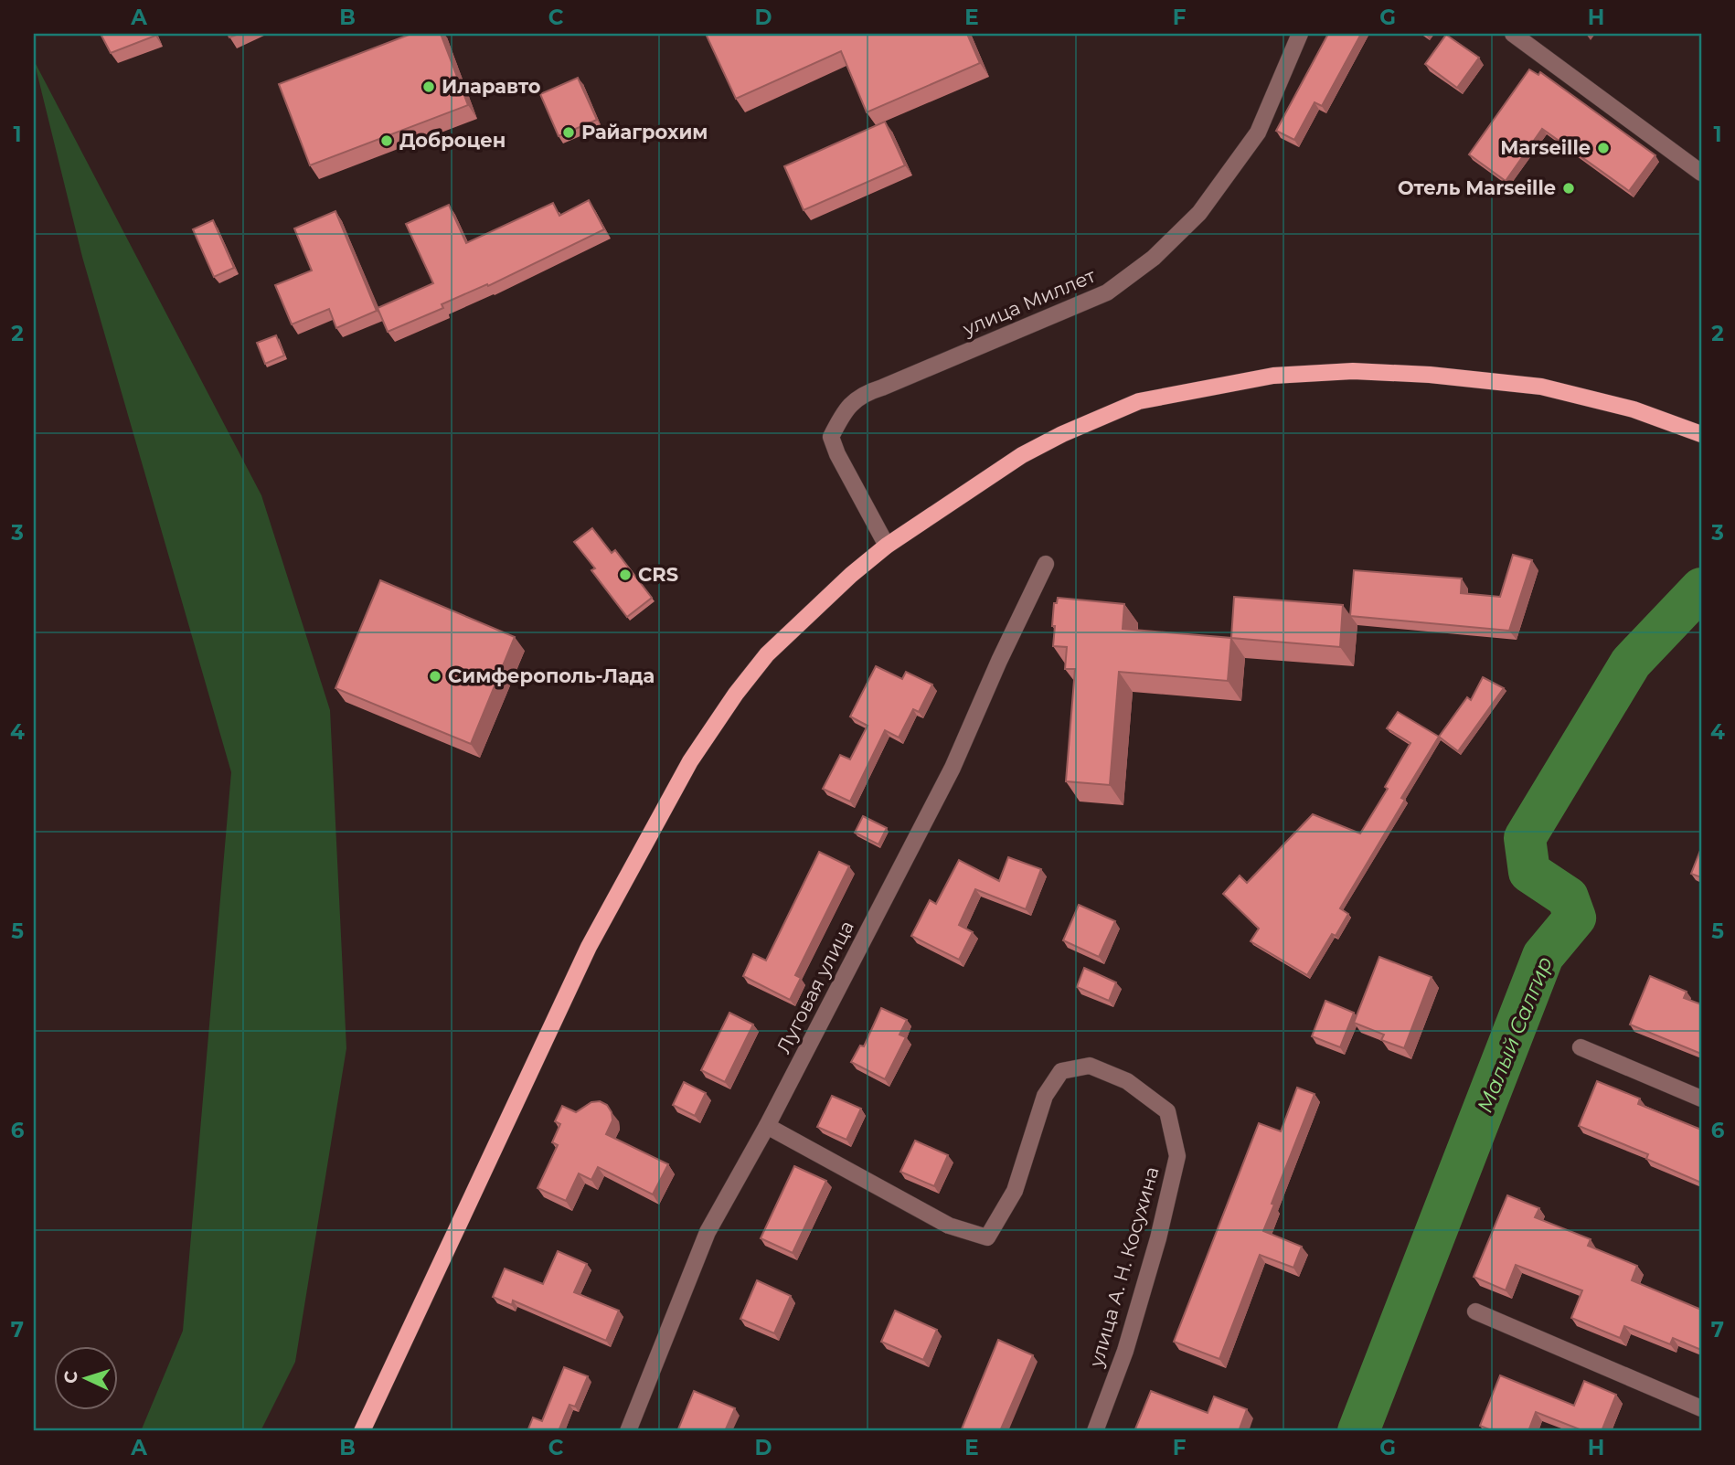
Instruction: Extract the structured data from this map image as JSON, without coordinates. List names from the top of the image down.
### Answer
{
  "streets": {
    "street": ["улица Миллет", "Луговая улица", "улица А. Н. Косухина"]
  },
  "crossings": [
    ["Луговая улица", "улица А. Н. Косухина"]
  ],
  "water": ["Малый Салгир"],
  "places": [
    "Иларавто",
    "Райагрохим",
    "Доброцен",
    "Marseille",
    "Отель Marseille",
    "CRS",
    "Симферополь-Лада"
  ],
  "north": "left",
  "grid": {
    "columns": [
      "A",
      "B",
      "C",
      "D",
      "E",
      "F",
      "G",
      "H"
    ],
    "rows": [
      "1",
      "2",
      "3",
      "4",
      "5",
      "6",
      "7"
    ]
  }
}
